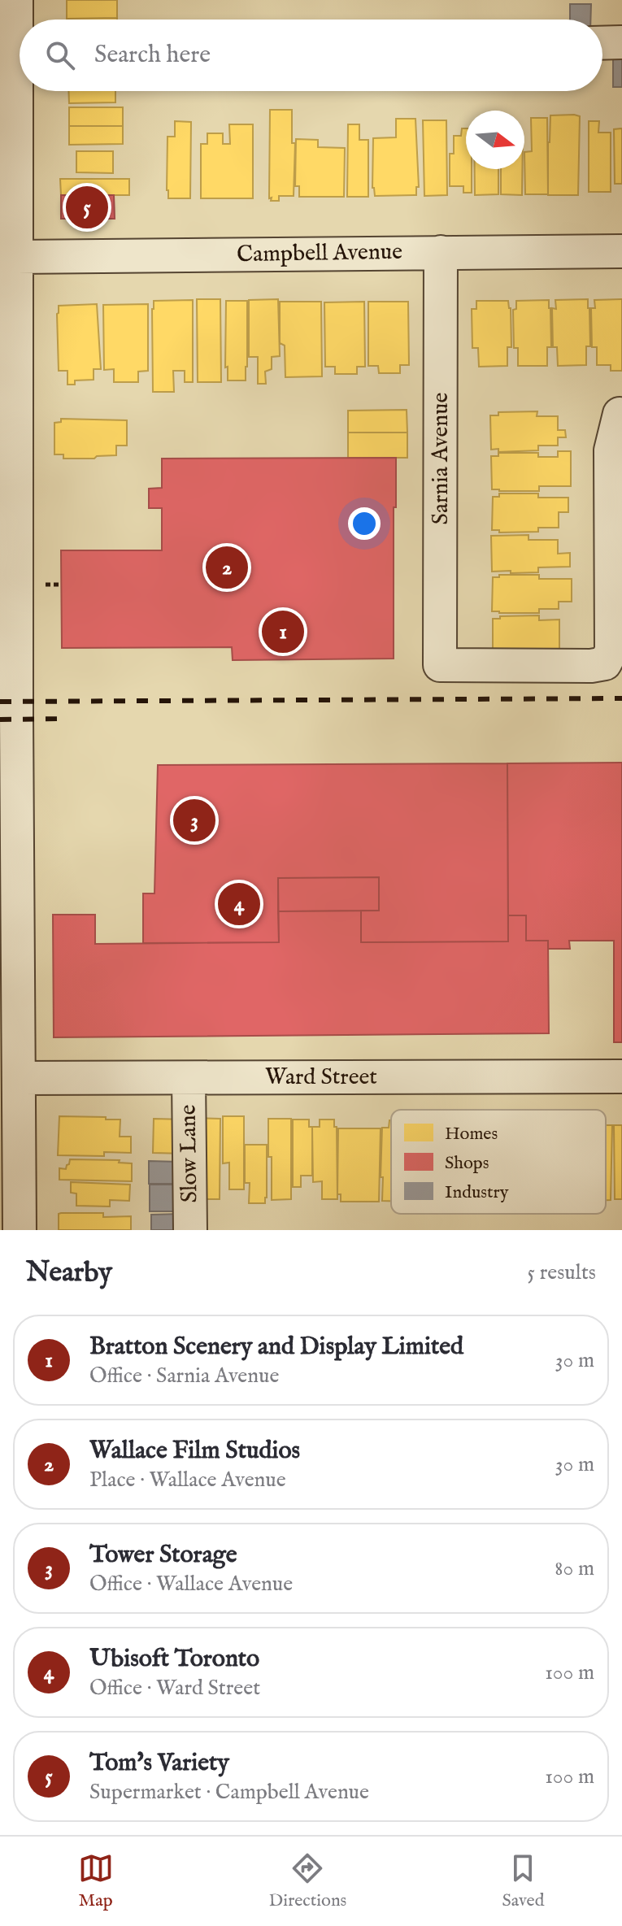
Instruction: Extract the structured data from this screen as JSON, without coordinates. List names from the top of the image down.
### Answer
{
  "streets": {
    "street": [
      "Campbell Avenue",
      "Sarnia Avenue",
      "Ward Street",
      "Slow Lane"
    ]
  },
  "crossings": [
    ["Campbell Avenue", "Sarnia Avenue"],
    ["Ward Street", "Slow Lane"]
  ],
  "legend": ["Homes", "Shops", "Industry"],
  "north": "right",
  "page": {
    "search": "Search here",
    "pins": [
      "5",
      "2",
      "1",
      "3",
      "4"
    ],
    "heading": ["Nearby", "5 results"],
    "list": [
      {
        "mark": "1",
        "name": "Bratton Scenery and Display Limited",
        "note": "Office · Sarnia Avenue",
        "value": "30 m"
      },
      {
        "mark": "2",
        "name": "Wallace Film Studios",
        "note": "Place · Wallace Avenue",
        "value": "30 m"
      },
      {
        "mark": "3",
        "name": "Tower Storage",
        "note": "Office · Wallace Avenue",
        "value": "80 m"
      },
      {
        "mark": "4",
        "name": "Ubisoft Toronto",
        "note": "Office · Ward Street",
        "value": "100 m"
      },
      {
        "mark": "5",
        "name": "Tom's Variety",
        "note": "Supermarket · Campbell Avenue",
        "value": "100 m"
      }
    ],
    "nav": ["Map", "Directions", "Saved"]
  }
}
